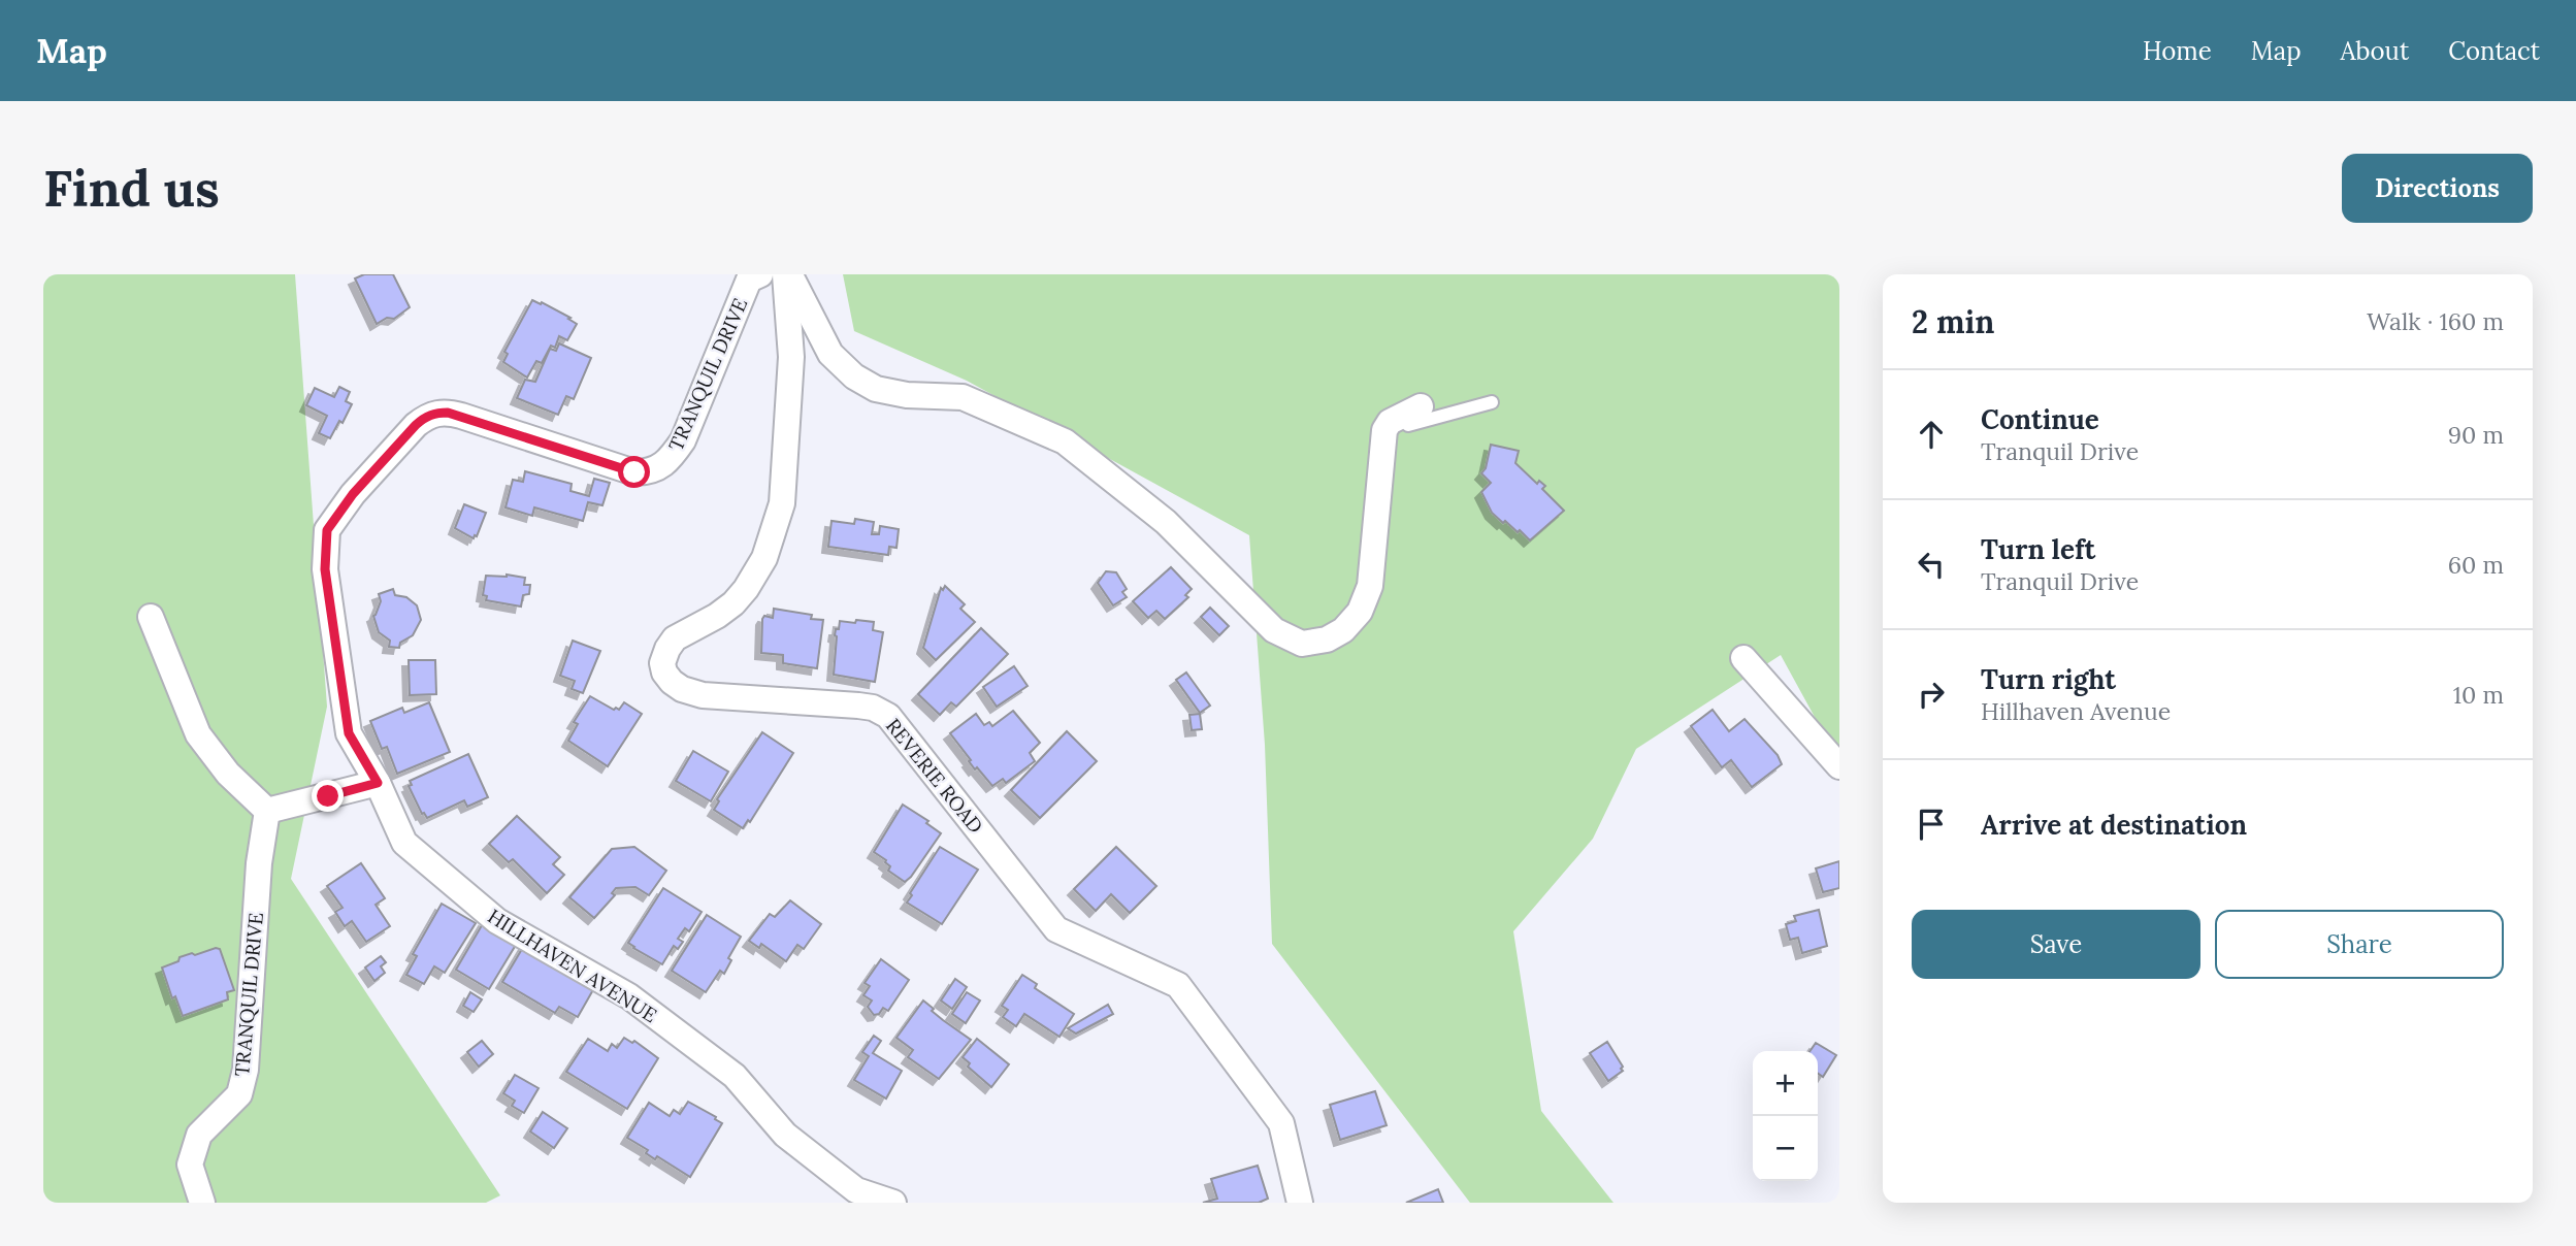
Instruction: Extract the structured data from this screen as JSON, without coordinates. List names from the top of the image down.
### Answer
{
  "streets": {
    "street": ["TRANQUIL DRIVE", "REVERIE ROAD", "HILLHAVEN AVENUE"]
  },
  "crossings": [
    ["TRANQUIL DRIVE", "HILLHAVEN AVENUE"]
  ],
  "page": {
    "header": "Map",
    "nav": [
      "Home",
      "Map",
      "About",
      "Contact"
    ],
    "buttons": [
      "Directions",
      ["Save", "Share"]
    ],
    "title": "Find us",
    "heading": ["2 min", "Walk · 160 m"],
    "list": [
      ["Continue", "Tranquil Drive", "90 m"],
      ["Turn left", "Tranquil Drive", "60 m"],
      ["Turn right", "Hillhaven Avenue", "10 m"],
      "Arrive at destination"
    ],
    "map_buttons": ["+", "−"]
  }
}
